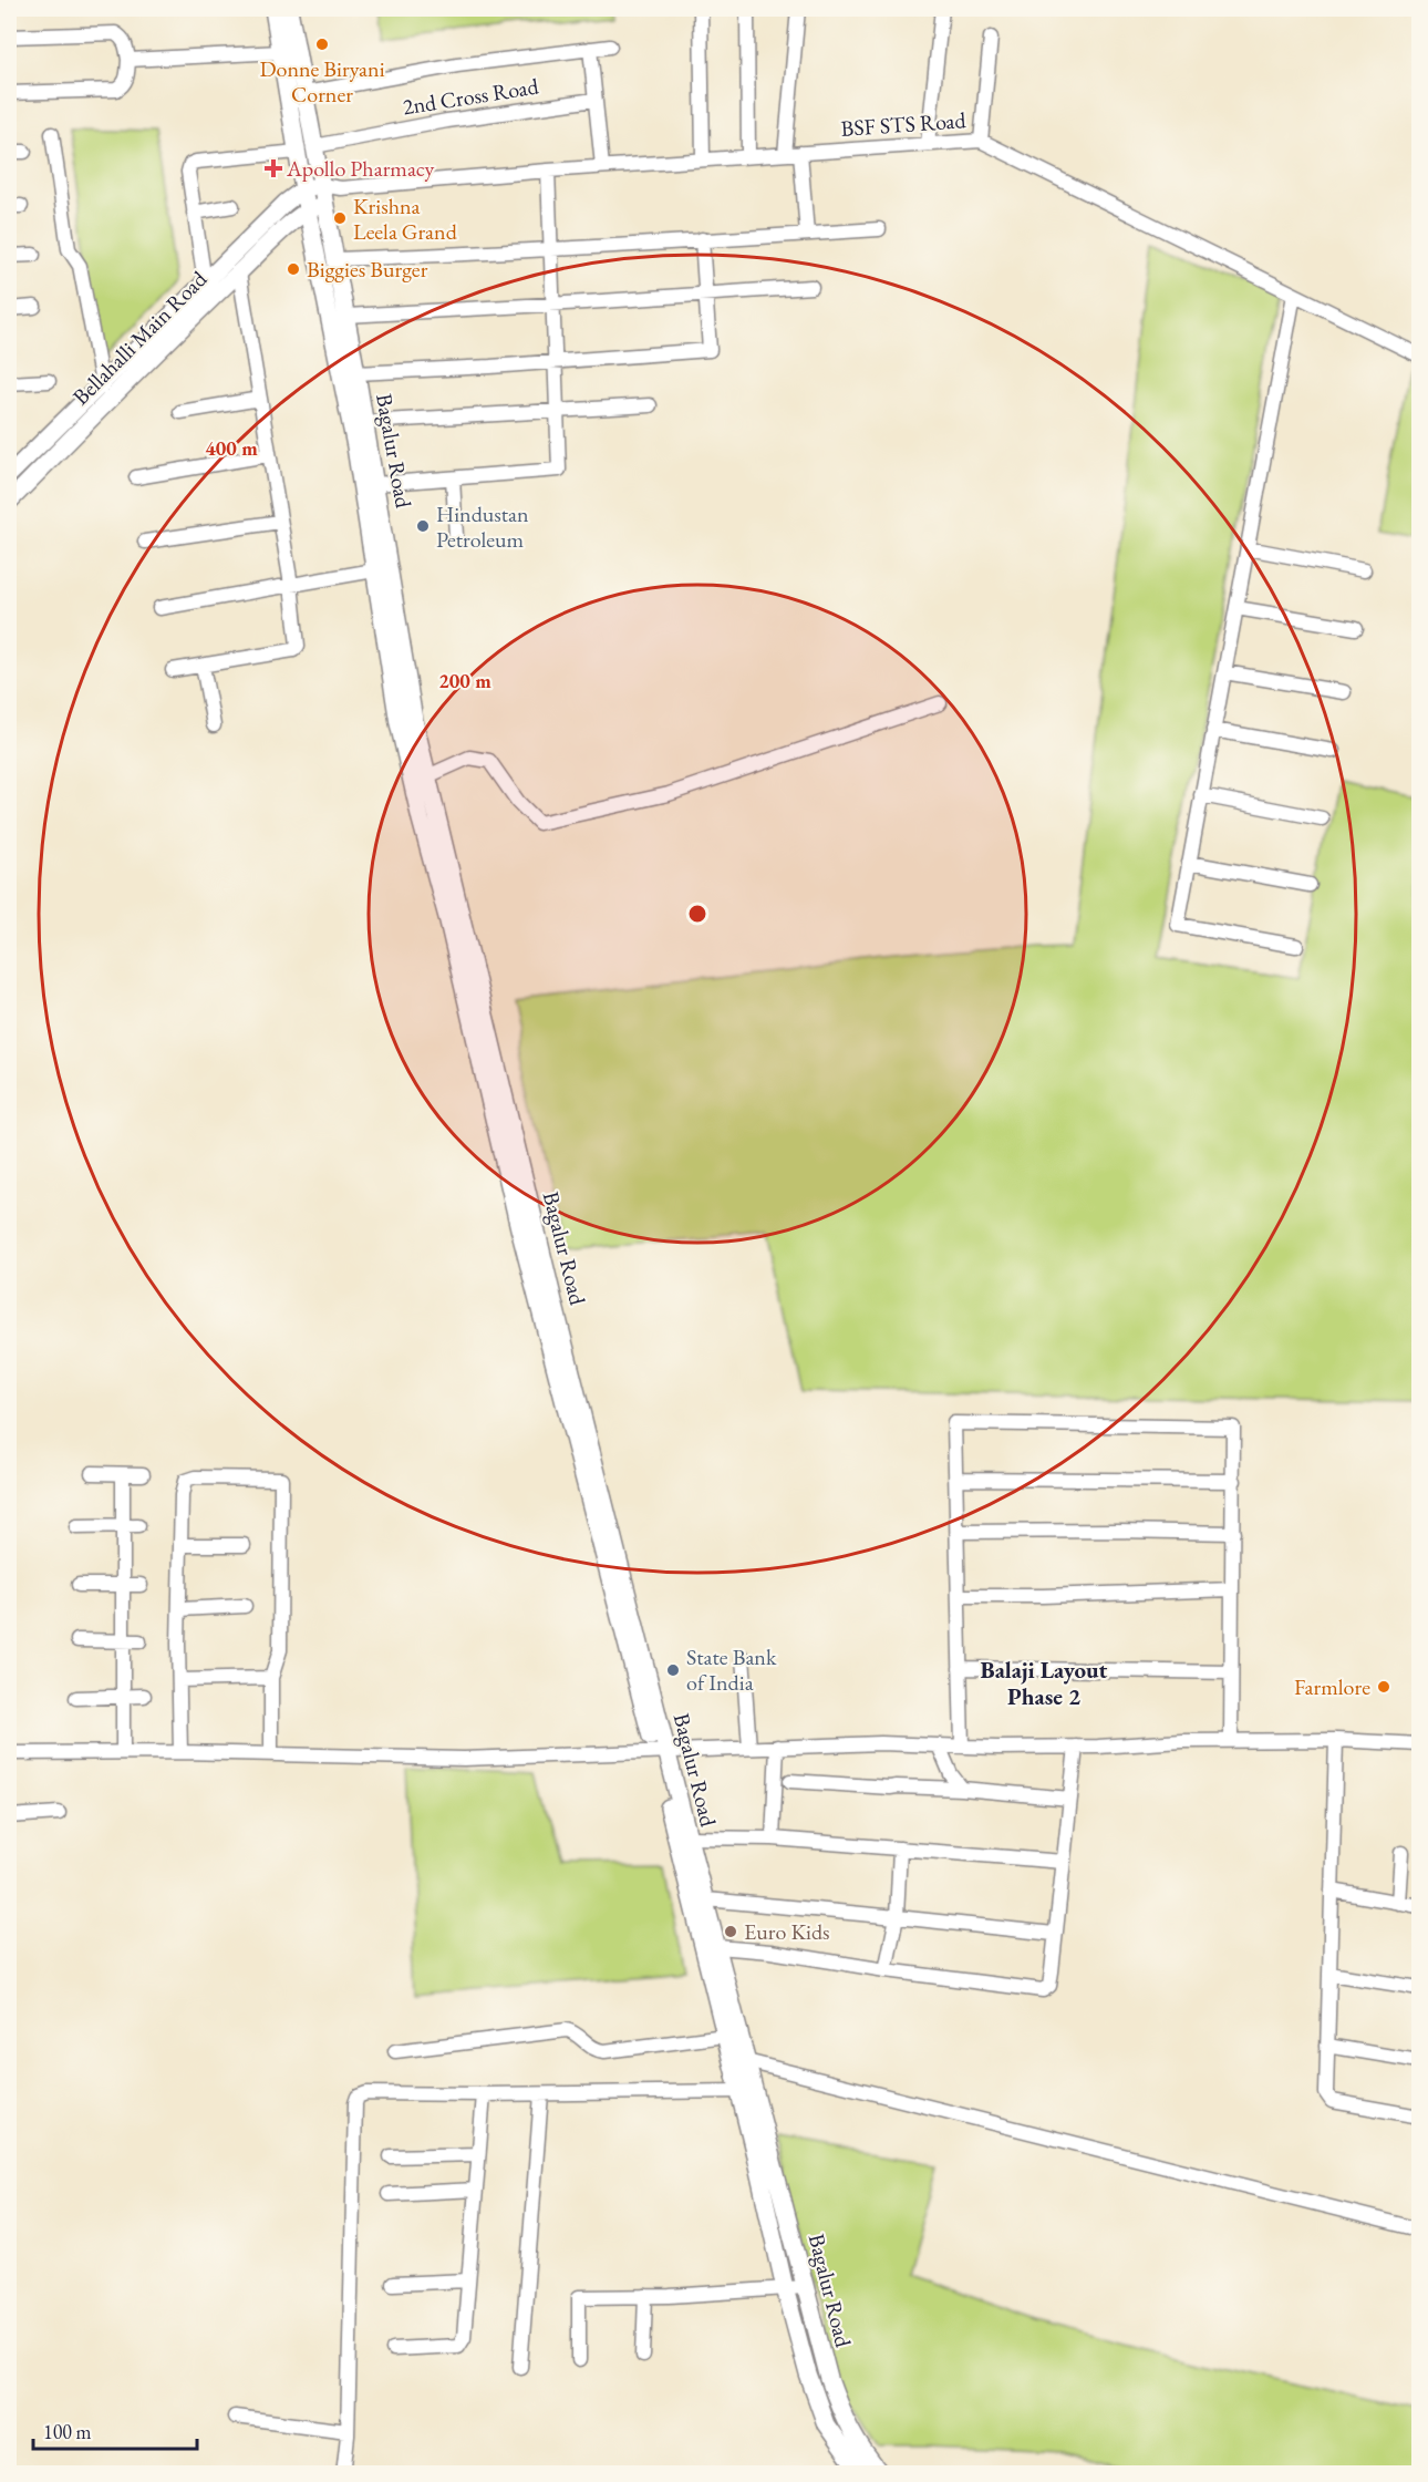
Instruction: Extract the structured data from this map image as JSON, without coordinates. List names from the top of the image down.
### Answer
{
  "streets": {
    "main road": ["Bellahalli Main Road", "Bagalur Road"],
    "street": ["2nd Cross Road", "BSF STS Road"]
  },
  "crossings": [
    ["2nd Cross Road", "Bagalur Road"],
    ["BSF STS Road", "Bagalur Road"],
    ["Bellahalli Main Road", "Bagalur Road"]
  ],
  "districts": ["Balaji Layout Phase 2"],
  "places": {
    "other": [
      "Donne Biryani Corner",
      "Krishna Leela Grand",
      "Biggies Burger",
      "Hindustan Petroleum",
      "State Bank of India",
      "Farmlore",
      "Euro Kids"
    ],
    "health": ["Apollo Pharmacy"]
  },
  "scale_bar": "100 m",
  "rings": ["400 m", "200 m"]
}
